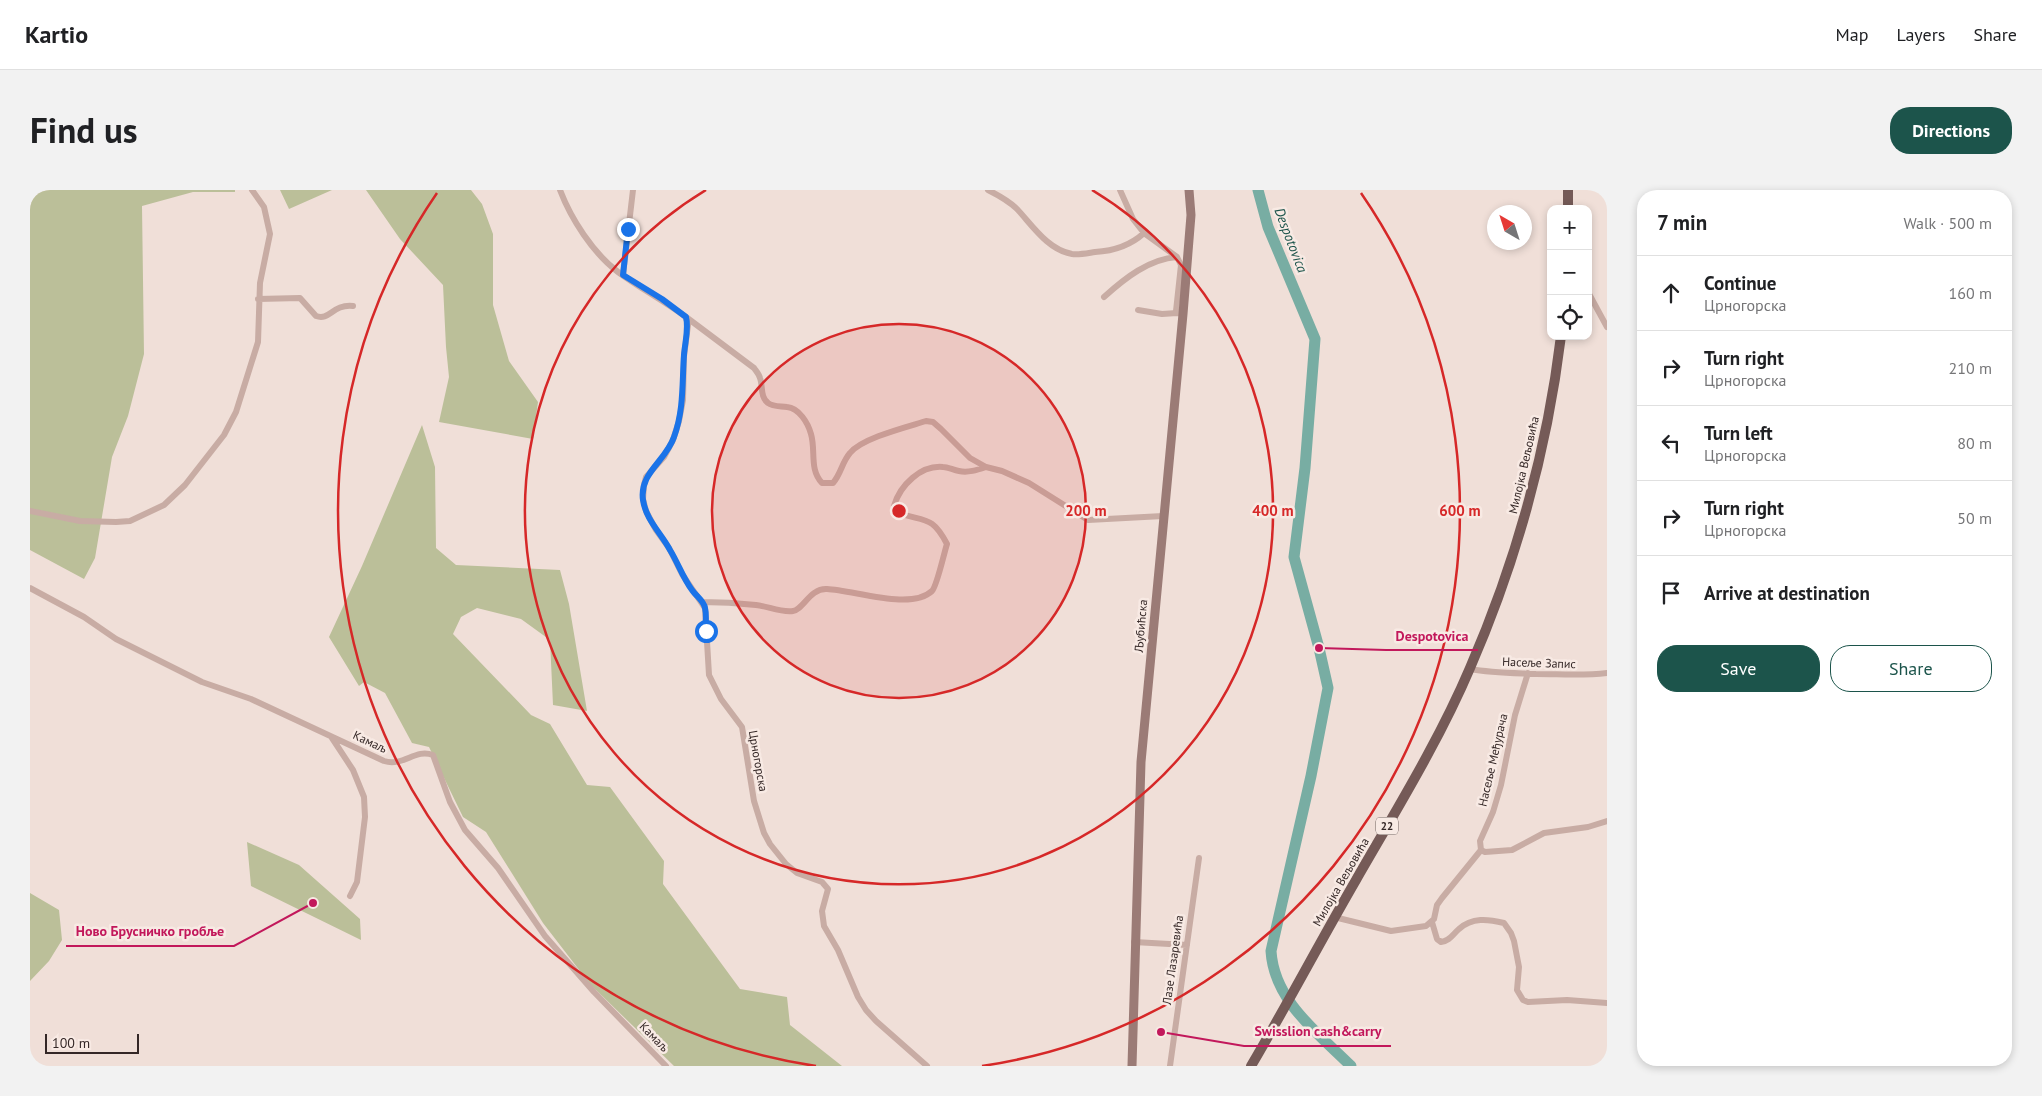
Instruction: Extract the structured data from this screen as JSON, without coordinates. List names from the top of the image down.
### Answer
{
  "streets": {
    "main road": ["Милојка Вељовића", "22"],
    "street": [
      "Љубићска",
      "Насеље Запис",
      "Камаљ",
      "Насеље Међурача",
      "Црногорска",
      "Лазе Лазаревића"
    ]
  },
  "crossings": [
    ["Милојка Вељовића", "Насеље Запис"],
    ["Насеље Запис", "Насеље Међурача"]
  ],
  "water": ["Despotovica"],
  "places": ["Despotovica", "Ново Брусничко гробље", "Swisslion cash&carry"],
  "scale_bar": "100 m",
  "north": "top left",
  "page": {
    "header": "Kartio",
    "nav": ["Map", "Layers", "Share"],
    "title": "Find us",
    "buttons": [
      "Directions",
      ["Save", "Share"]
    ],
    "heading": ["7 min", "Walk · 500 m"],
    "map_buttons": ["+", "−"],
    "list": [
      ["Continue", "Црногорска", "160 m"],
      ["Turn right", "Црногорска", "210 m"],
      ["Turn left", "Црногорска", "80 m"],
      ["Turn right", "Црногорска", "50 m"],
      "Arrive at destination"
    ],
    "scale": "100 m"
  },
  "rings": ["200 m", "400 m", "600 m"]
}
